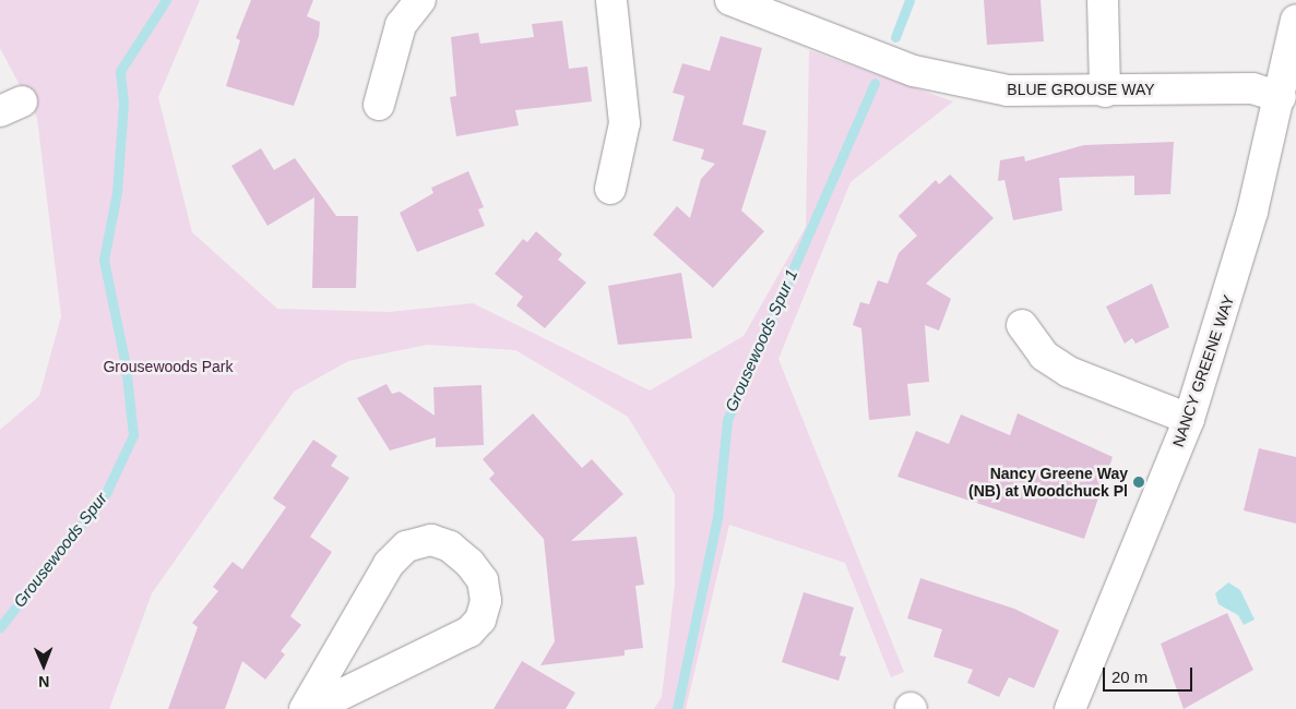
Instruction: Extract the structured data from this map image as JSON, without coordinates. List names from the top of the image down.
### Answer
{
  "streets": {
    "street": ["BLUE GROUSE WAY", "NANCY GREENE WAY"]
  },
  "crossings": [
    ["BLUE GROUSE WAY", "NANCY GREENE WAY"]
  ],
  "water": ["Grousewoods Spur 1", "Grousewoods Spur"],
  "parks": ["Grousewoods Park"],
  "places": ["Nancy Greene Way (NB) at Woodchuck Pl"],
  "scale_bar": "20 m",
  "north": "bottom"
}
